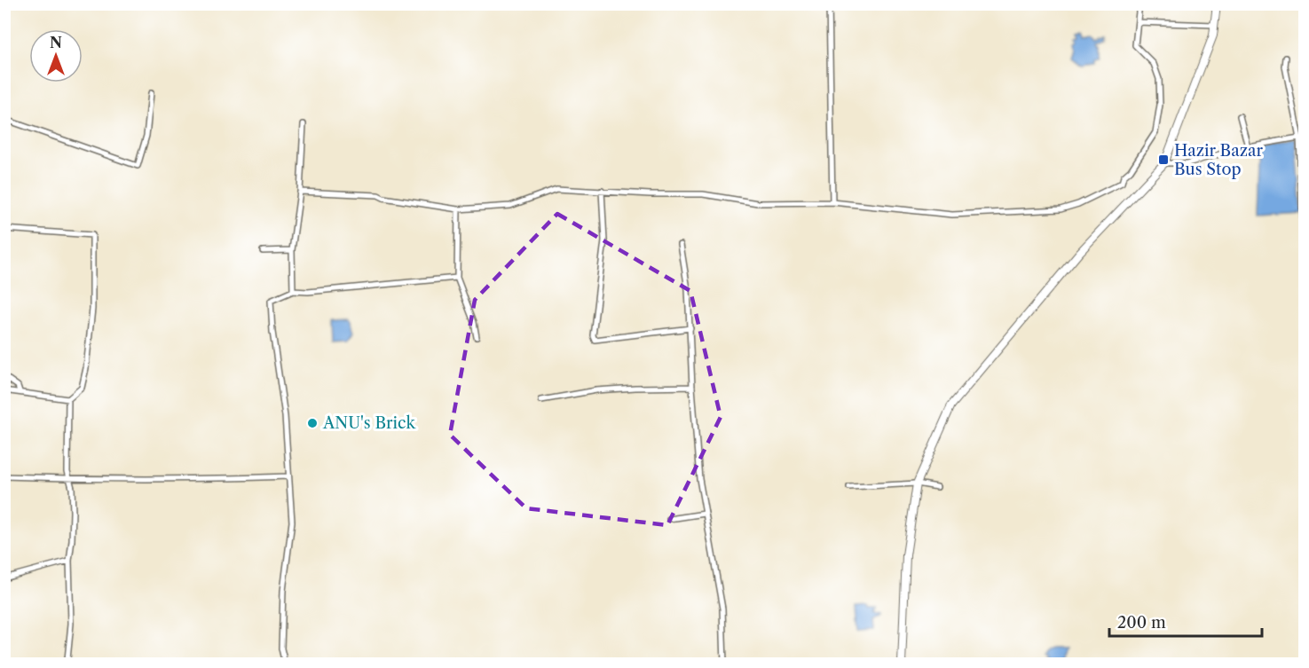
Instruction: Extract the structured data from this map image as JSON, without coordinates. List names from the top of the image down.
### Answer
{
  "places": {
    "transit": ["Hazir Bazar Bus Stop"],
    "other": ["ANU's Brick"]
  },
  "scale_bar": "200 m",
  "north": "top"
}
